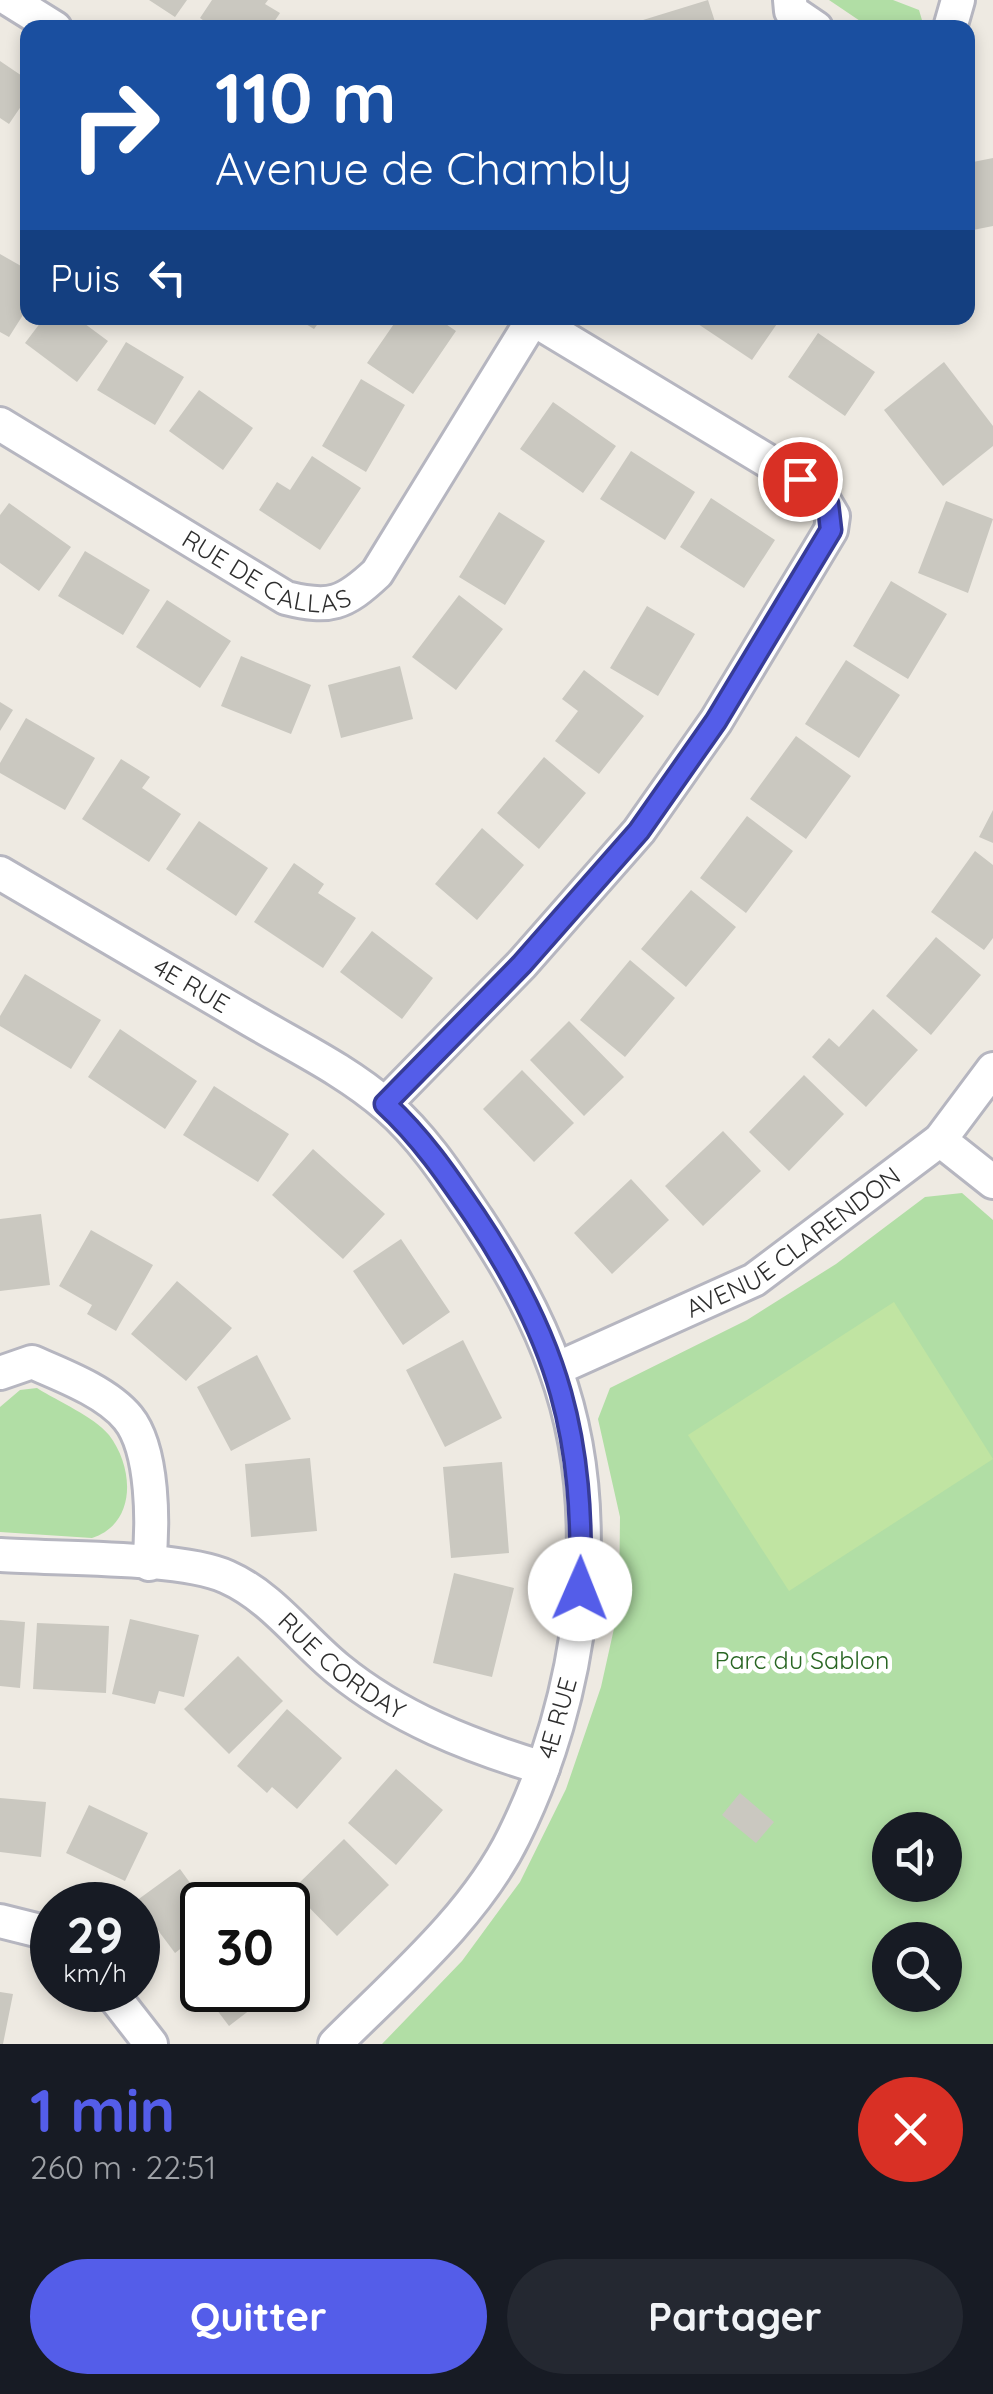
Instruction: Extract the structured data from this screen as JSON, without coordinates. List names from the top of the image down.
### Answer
{
  "streets": {
    "street": [
      "RUE DE CALLAS",
      "4E RUE",
      "AVENUE CLARENDON",
      "RUE CORDAY"
    ]
  },
  "crossings": [
    ["4E RUE", "AVENUE CLARENDON"],
    ["4E RUE", "RUE CORDAY"]
  ],
  "parks": ["Parc du Sablon"],
  "page": {
    "turn": ["110 m", "Avenue de Chambly"],
    "then": "Puis",
    "speed": "29 km/h",
    "limit": "30",
    "heading": ["1 min", "260 m · 22:51"],
    "buttons": ["Quitter", "Partager"]
  }
}
